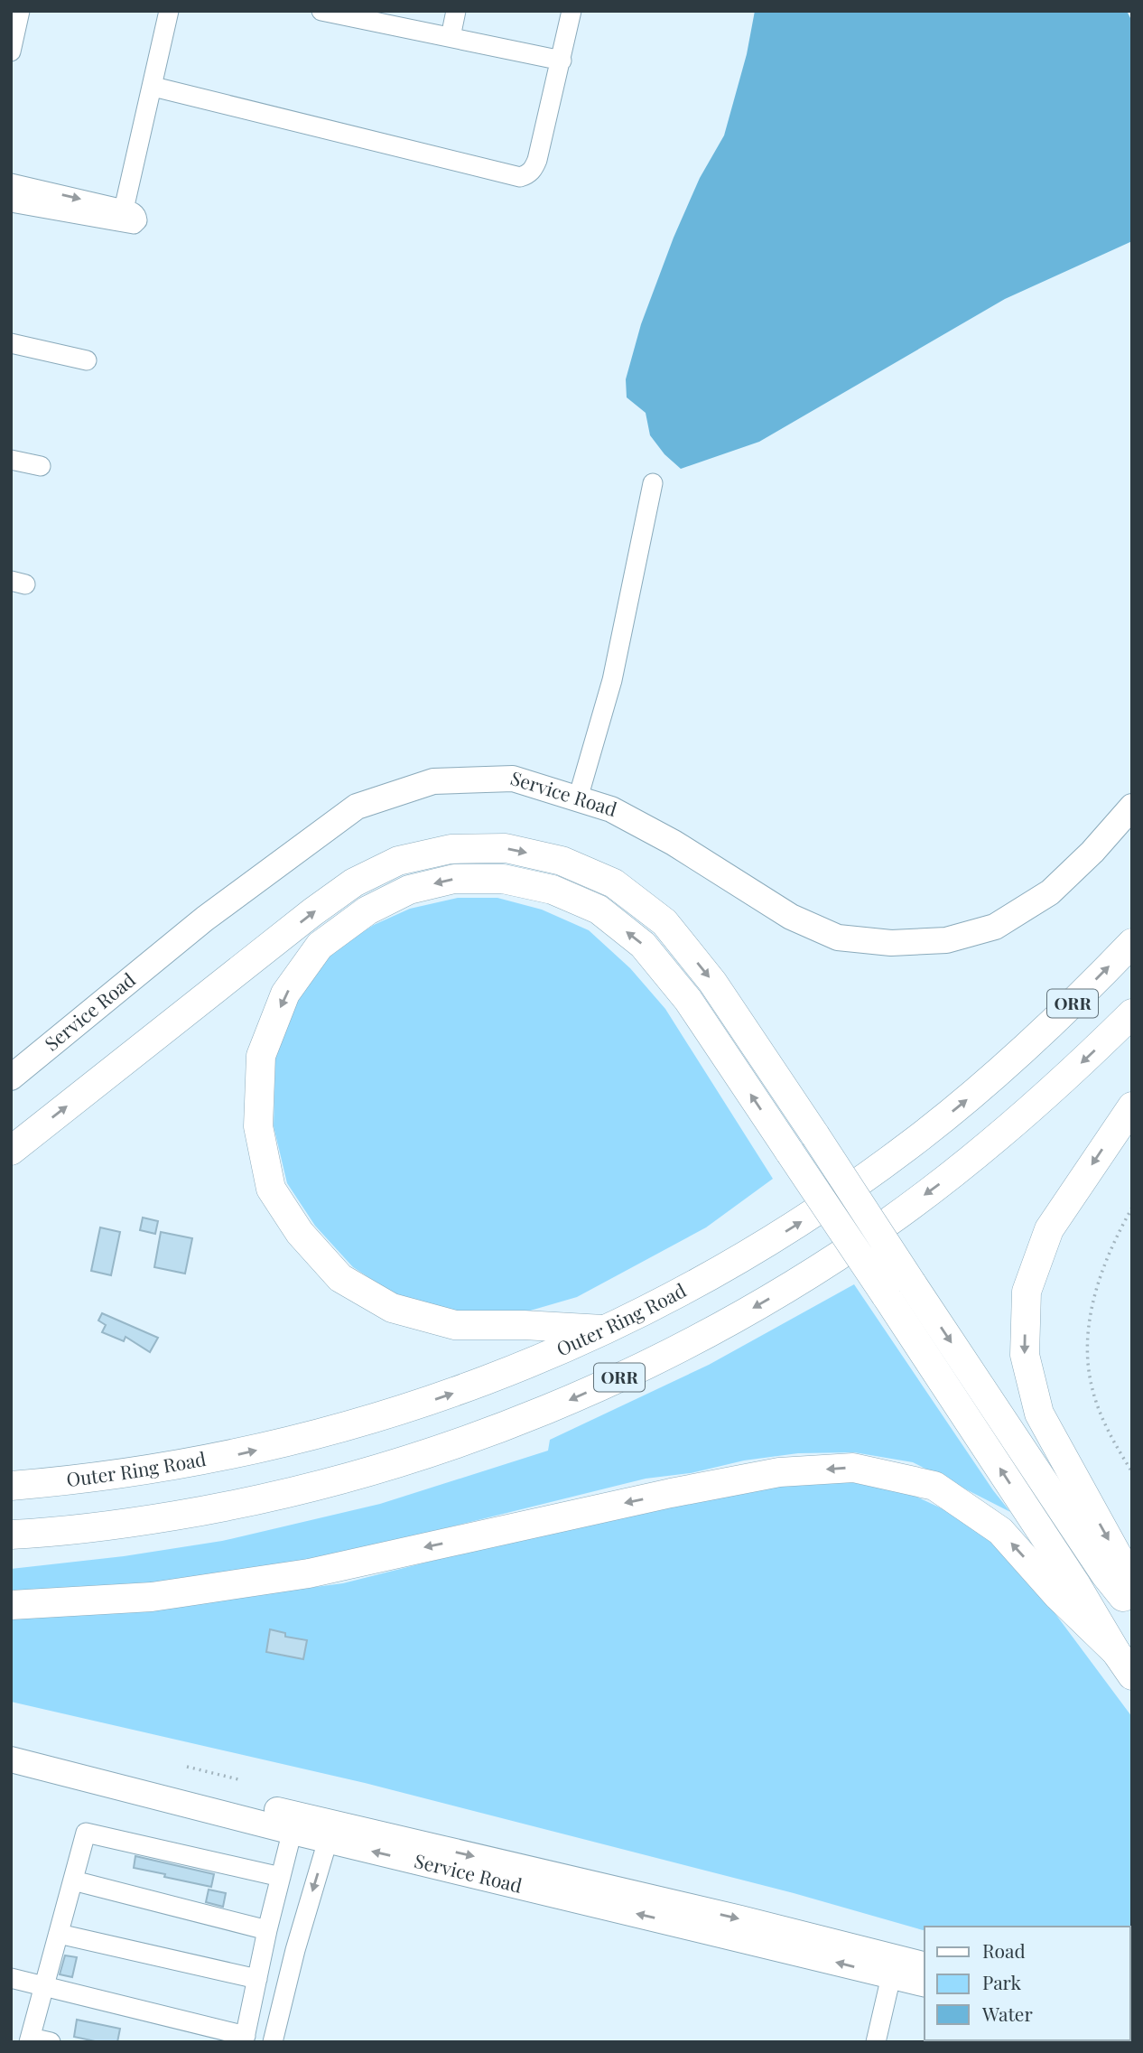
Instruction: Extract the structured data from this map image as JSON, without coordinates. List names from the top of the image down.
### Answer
{
  "streets": {
    "highway": ["ORR", "Outer Ring Road"],
    "main road": ["Service Road"]
  },
  "legend": ["Road", "Park", "Water"]
}
